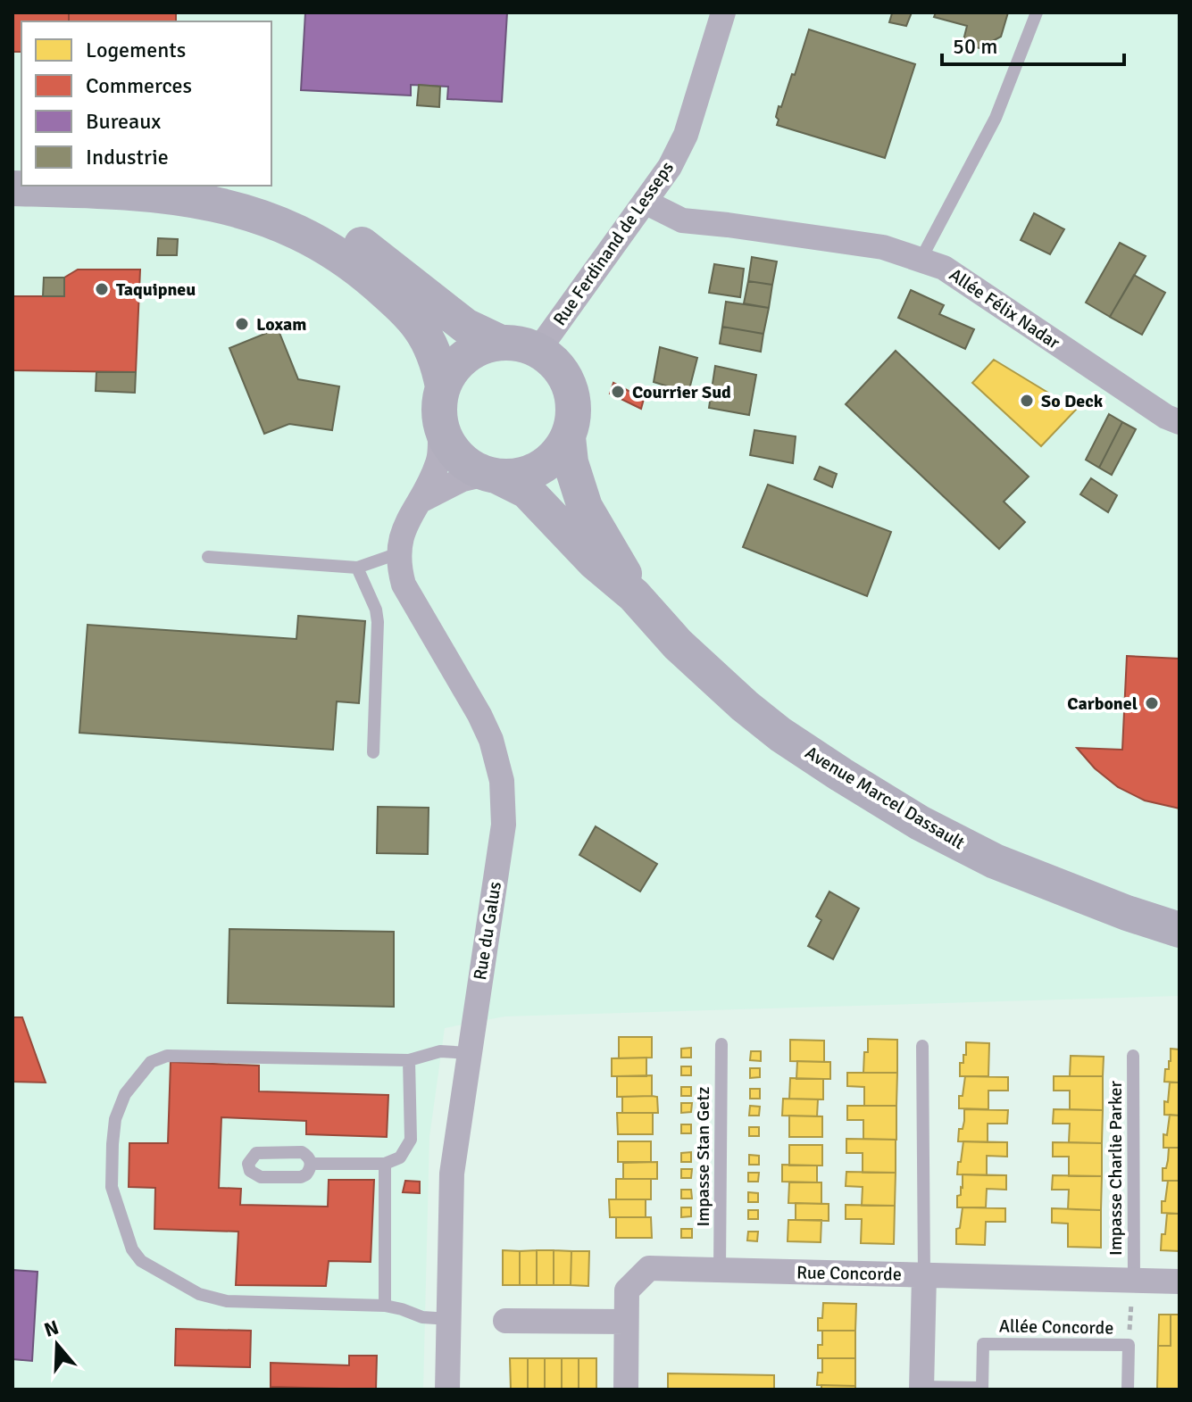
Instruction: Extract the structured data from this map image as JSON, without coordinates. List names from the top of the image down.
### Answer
{
  "streets": {
    "main road": ["Avenue Marcel Dassault"],
    "street": [
      "Rue Ferdinand de Lesseps",
      "Allée Félix Nadar",
      "Rue du Galus",
      "Rue Concorde"
    ],
    "lane": ["Impasse Stan Getz", "Impasse Charlie Parker", "Allée Concorde"]
  },
  "crossings": [
    ["Rue Ferdinand de Lesseps", "Allée Félix Nadar"],
    ["Rue Ferdinand de Lesseps", "Avenue Marcel Dassault"],
    ["Rue Ferdinand de Lesseps", "Rue du Galus"],
    ["Avenue Marcel Dassault", "Rue du Galus"],
    ["Impasse Stan Getz", "Rue Concorde"],
    ["Impasse Charlie Parker", "Rue Concorde"]
  ],
  "places": [
    "Taquipneu",
    "Loxam",
    "Courrier Sud",
    "So Deck",
    "Carbonel"
  ],
  "legend": [
    "Logements",
    "Commerces",
    "Bureaux",
    "Industrie"
  ],
  "scale_bar": "50 m",
  "north": "top"
}
